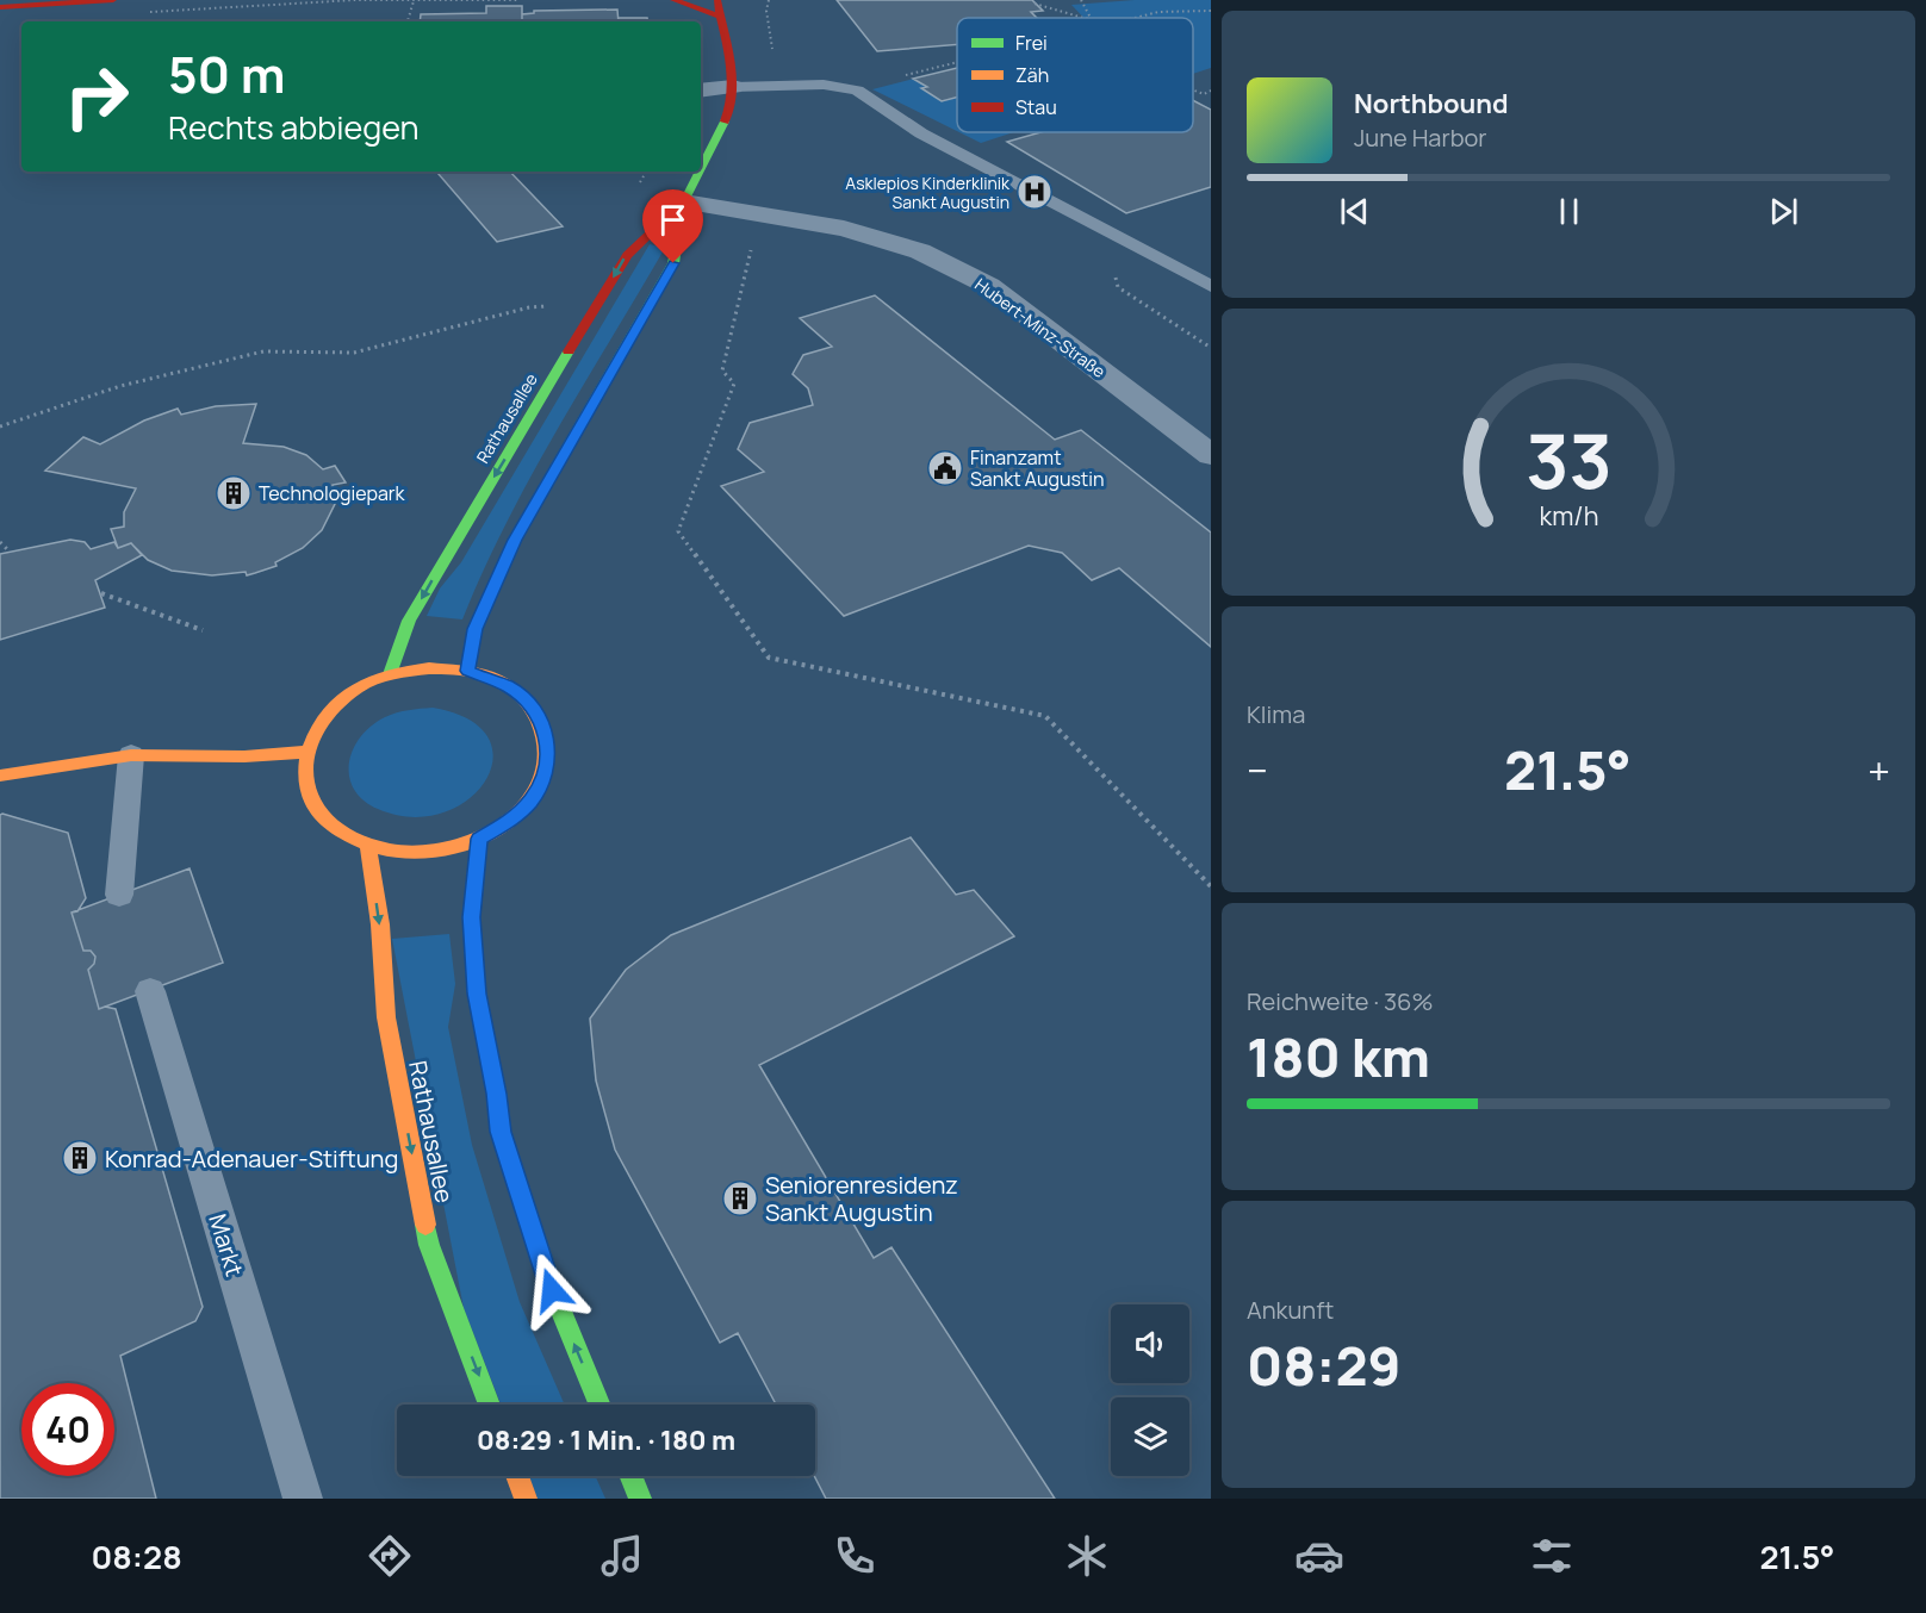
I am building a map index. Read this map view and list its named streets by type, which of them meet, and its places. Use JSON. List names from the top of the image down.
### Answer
{
  "streets": {
    "street": ["Hubert-Minz-Straße", "Rathausallee"],
    "lane": ["Markt"]
  },
  "crossings": [
    ["Hubert-Minz-Straße", "Rathausallee"]
  ],
  "places": {
    "hospital": ["Asklepios Kinderklinik Sankt Augustin"],
    "public building": ["Finanzamt Sankt Augustin"],
    "building": ["Technologiepark", "Konrad-Adenauer-Stiftung", "Seniorenresidenz Sankt Augustin"]
  },
  "legend": ["Frei", "Zäh", "Stau"],
  "page": {
    "turn": ["50 m", "Rechts abbiegen"],
    "song": ["Northbound", "June Harbor"],
    "tile": [
      "Klima",
      ["Reichweite · 36%", "180 km"],
      ["Ankunft", "08:29"]
    ],
    "heat": ["−", "21.5°", "+"],
    "limit": "40",
    "trip": "08:29 · 1 Min. · 180 m",
    "tabs": ["08:28", "21.5°"],
    "gauge": ["33", "km/h"]
  }
}
